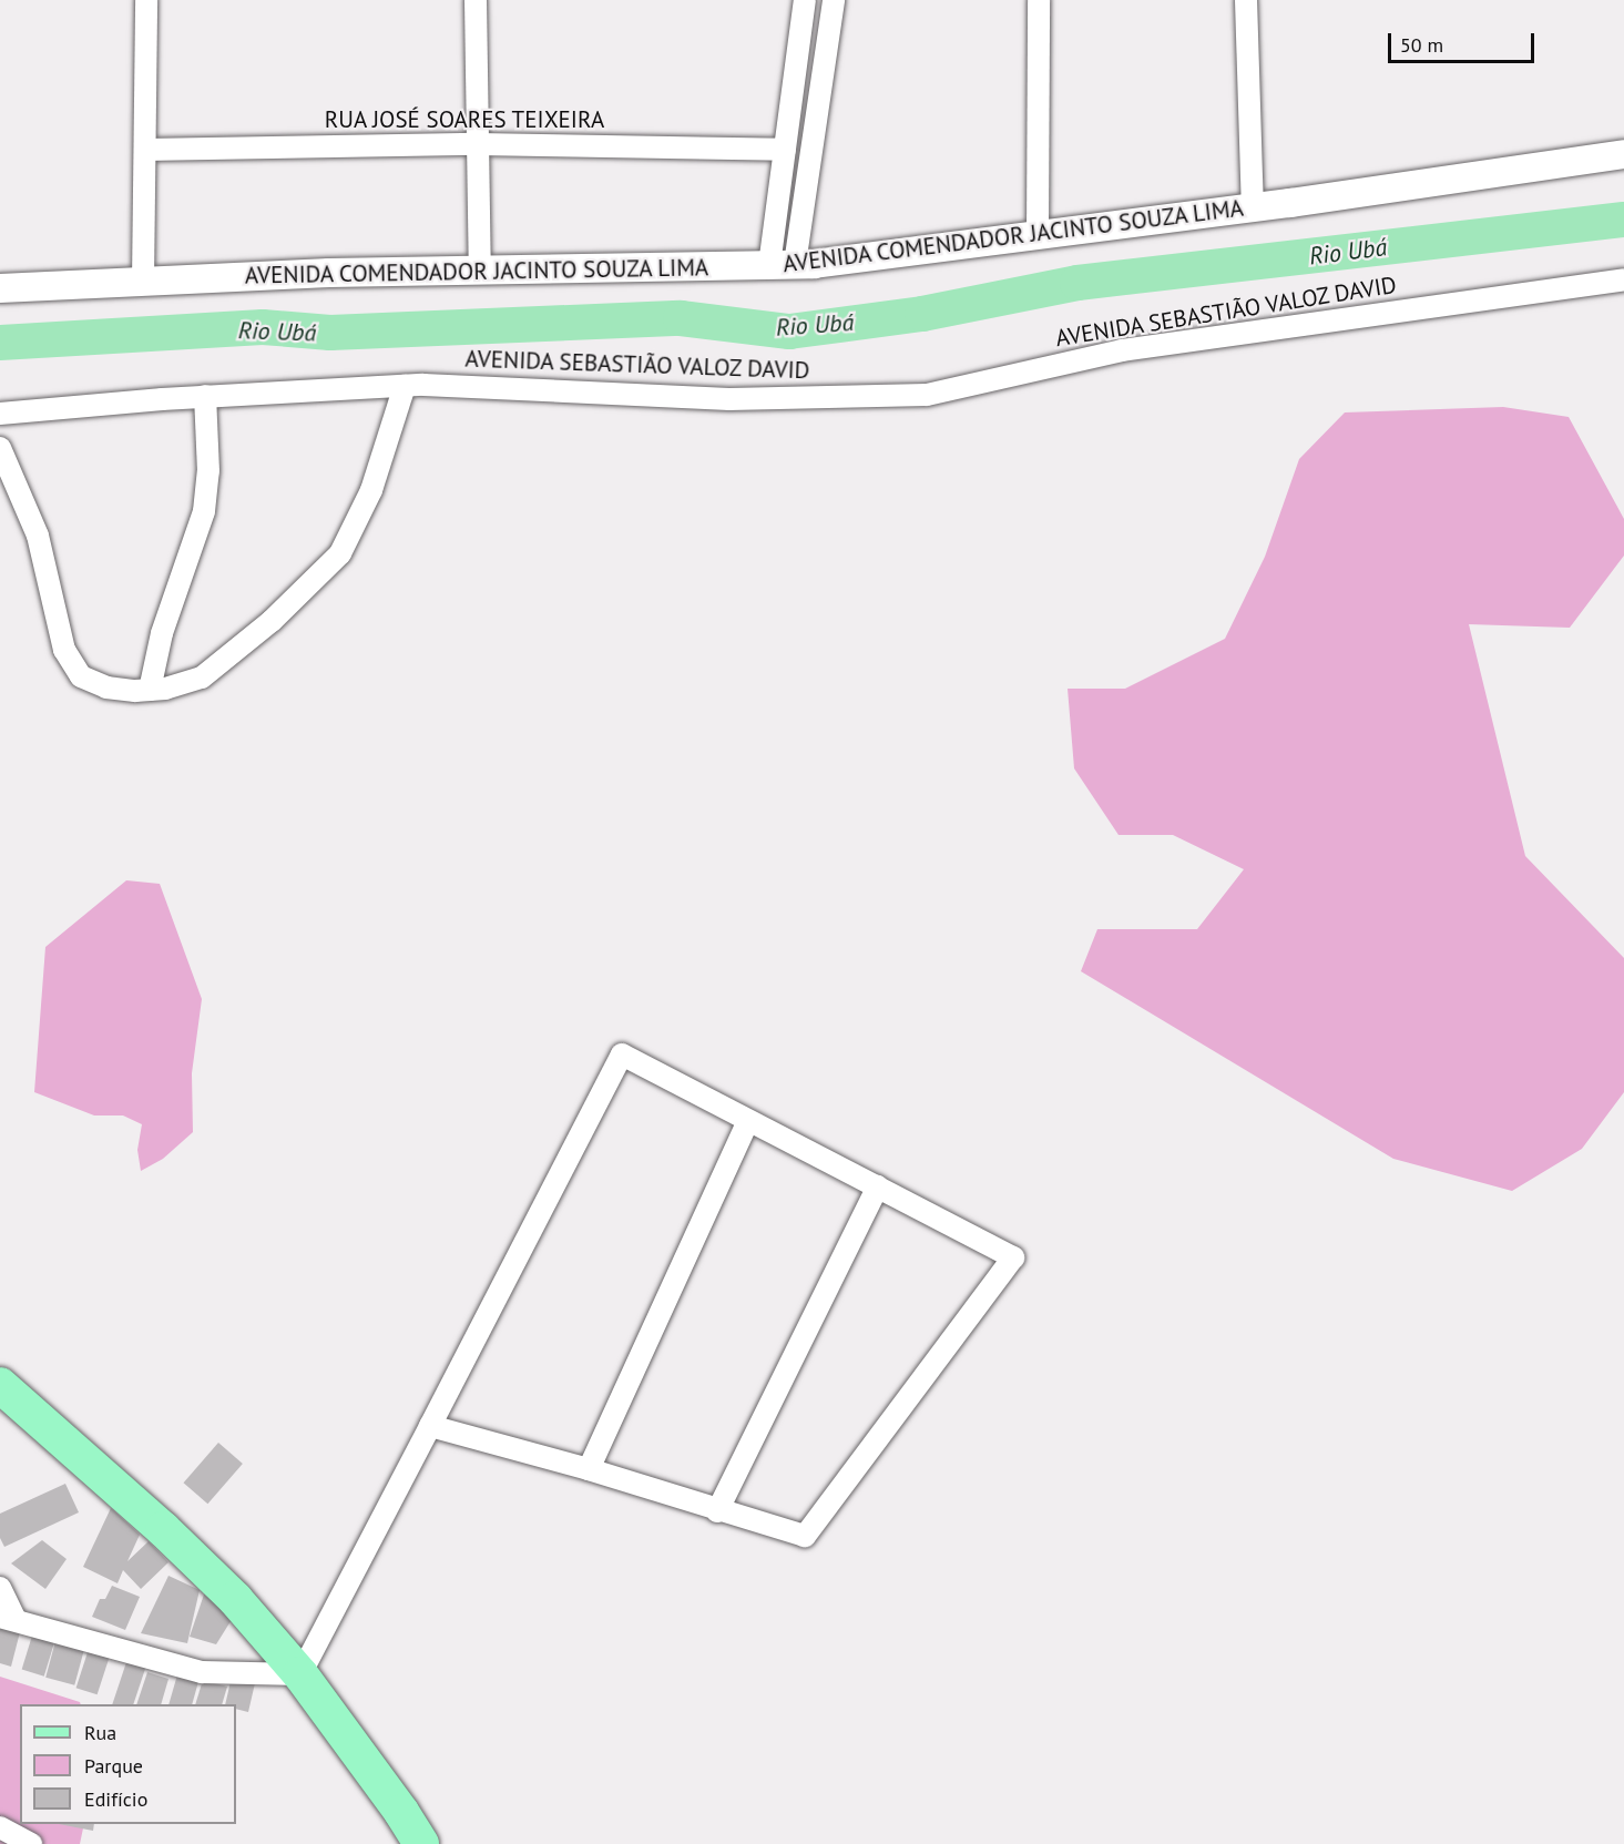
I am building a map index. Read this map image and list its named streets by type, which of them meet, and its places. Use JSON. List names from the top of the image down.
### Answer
{
  "streets": {
    "street": ["RUA JOSÉ SOARES TEIXEIRA", "AVENIDA COMENDADOR JACINTO SOUZA LIMA", "AVENIDA SEBASTIÃO VALOZ DAVID"]
  },
  "water": ["Rio Ubá"],
  "legend": ["Rua", "Parque", "Edifício"],
  "scale_bar": "50 m"
}
